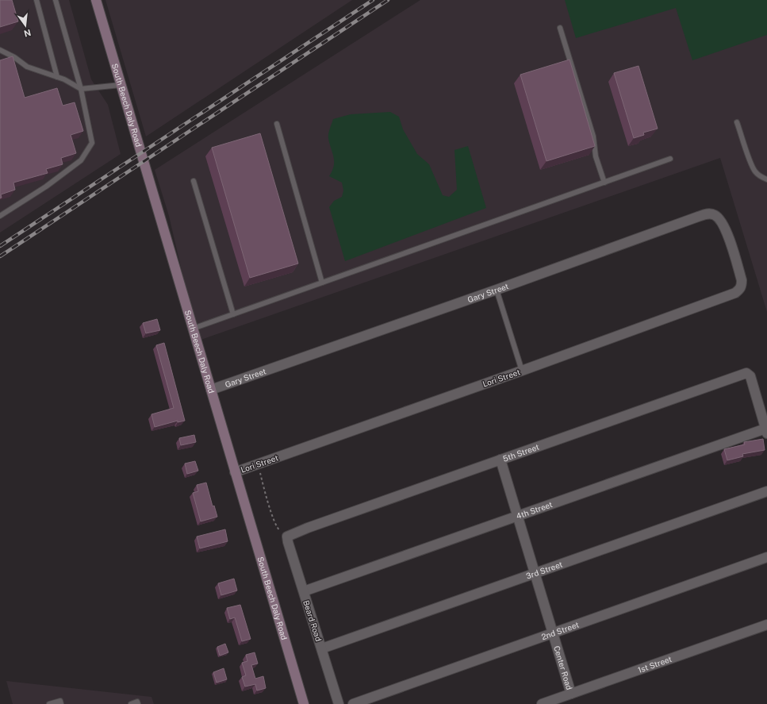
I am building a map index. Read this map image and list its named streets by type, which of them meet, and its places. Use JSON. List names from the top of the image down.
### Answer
{
  "streets": {
    "street": [
      "South Beech Daly Road",
      "Gary Street",
      "Lori Street",
      "5th Street",
      "4th Street",
      "3rd Street",
      "Beard Road",
      "2nd Street",
      "1st Street",
      "Center Road"
    ]
  },
  "crossings": [
    ["South Beech Daly Road", "Gary Street"],
    ["South Beech Daly Road", "Lori Street"],
    ["Gary Street", "Lori Street"],
    ["5th Street", "4th Street"],
    ["5th Street", "Beard Road"],
    ["5th Street", "Center Road"],
    ["4th Street", "Beard Road"],
    ["4th Street", "Center Road"],
    ["3rd Street", "Beard Road"],
    ["3rd Street", "Center Road"],
    ["2nd Street", "Center Road"],
    ["1st Street", "Center Road"]
  ],
  "north": "bottom"
}
